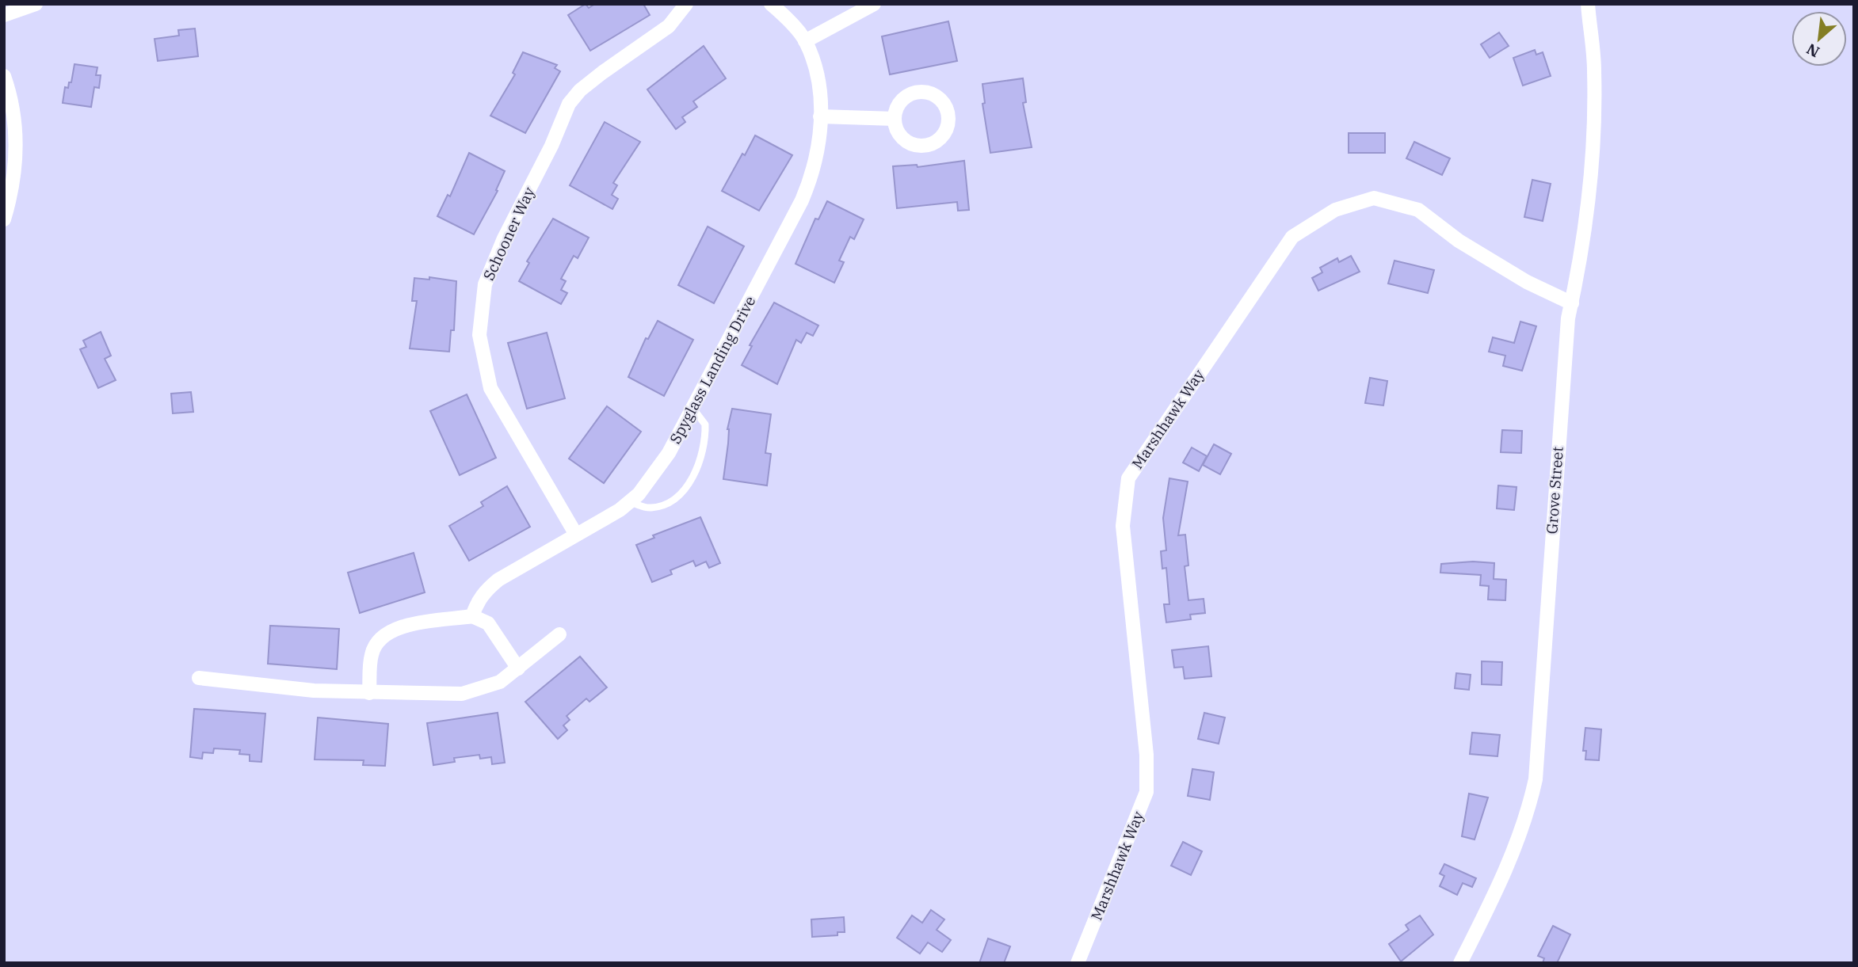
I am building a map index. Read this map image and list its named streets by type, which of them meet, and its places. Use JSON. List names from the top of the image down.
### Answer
{
  "streets": {
    "street": [
      "Schooner Way",
      "Spyglass Landing Drive",
      "Marshhawk Way",
      "Grove Street"
    ]
  },
  "crossings": [
    ["Schooner Way", "Spyglass Landing Drive"],
    ["Marshhawk Way", "Grove Street"]
  ],
  "north": "bottom left"
}
